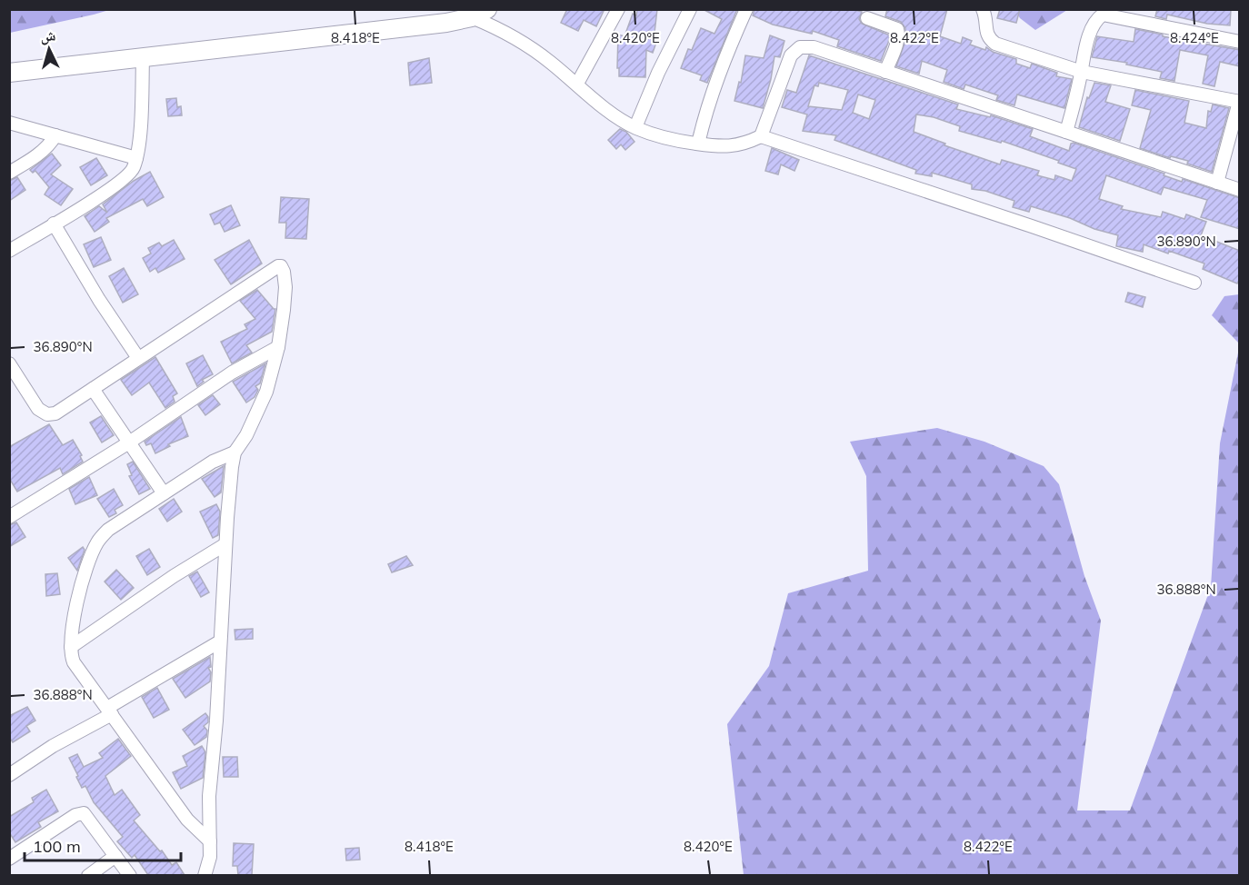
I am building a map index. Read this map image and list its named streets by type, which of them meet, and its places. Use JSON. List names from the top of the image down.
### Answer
{
  "scale_bar": "100 m",
  "north": "top",
  "coordinates": [
    "8.418°E",
    "8.420°E",
    "8.422°E",
    "8.424°E",
    "36.890°N",
    "36.888°N"
  ]
}
